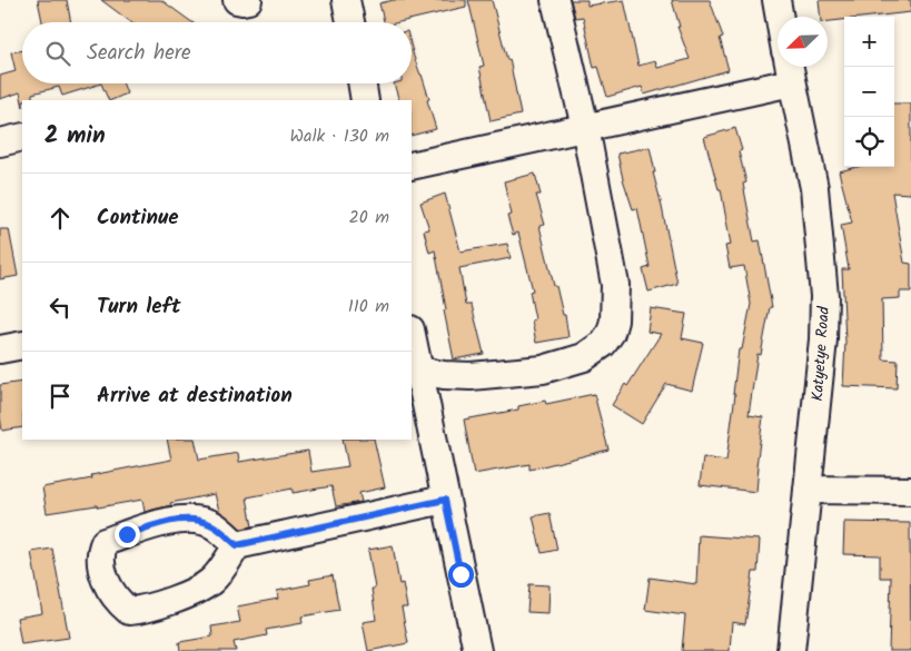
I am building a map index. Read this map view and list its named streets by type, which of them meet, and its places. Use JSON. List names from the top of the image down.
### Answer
{
  "streets": {
    "street": ["Katyetye Road"]
  },
  "north": "bottom left",
  "page": {
    "map_buttons": ["+", "−"],
    "search": "Search here",
    "heading": ["2 min", "Walk · 130 m"],
    "list": [
      ["Continue", "20 m"],
      ["Turn left", "110 m"],
      "Arrive at destination"
    ]
  }
}
